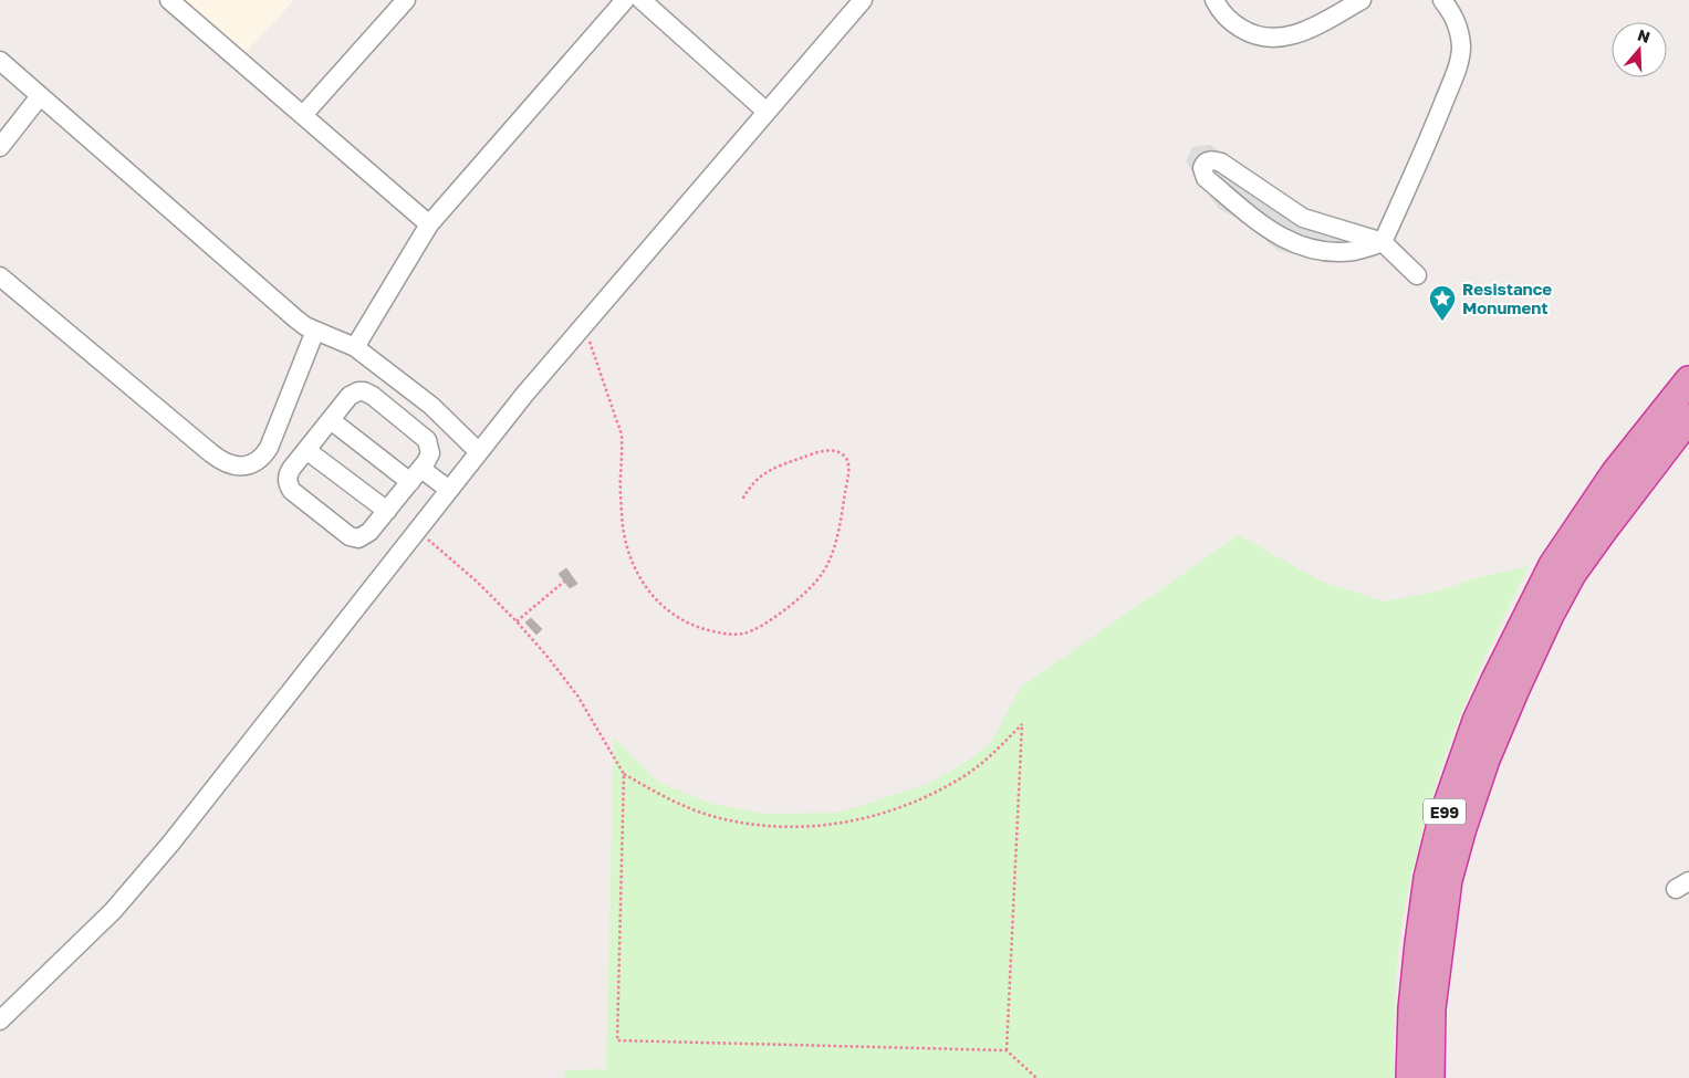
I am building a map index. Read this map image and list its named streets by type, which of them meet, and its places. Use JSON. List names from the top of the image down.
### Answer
{
  "streets": {
    "highway": ["E99"]
  },
  "places": {
    "place": ["Resistance Monument"]
  },
  "north": "top"
}
